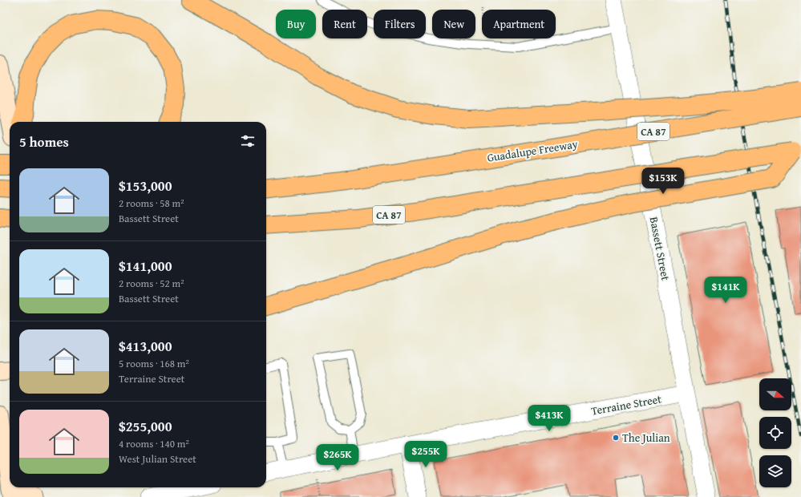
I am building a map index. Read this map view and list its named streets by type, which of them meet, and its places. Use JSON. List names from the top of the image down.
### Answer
{
  "streets": {
    "highway": ["CA 87", "Guadalupe Freeway"],
    "street": ["Bassett Street", "Terraine Street"]
  },
  "crossings": [
    ["Bassett Street", "Terraine Street"]
  ],
  "places": ["The Julian"],
  "north": "right",
  "page": {
    "chip": [
      "Buy",
      "Rent",
      "Filters",
      "New",
      "Apartment"
    ],
    "heading": "5 homes",
    "list": [
      {
        "name": "$153,000",
        "note": "2 rooms · 58 m² · Bassett Street"
      },
      {
        "name": "$141,000",
        "note": "2 rooms · 52 m² · Bassett Street"
      },
      {
        "name": "$413,000",
        "note": "5 rooms · 168 m² · Terraine Street"
      },
      {
        "name": "$255,000",
        "note": "4 rooms · 140 m² · West Julian Street"
      }
    ],
    "price": [
      "$153K",
      "$141K",
      "$413K",
      "$255K",
      "$265K"
    ]
  }
}
